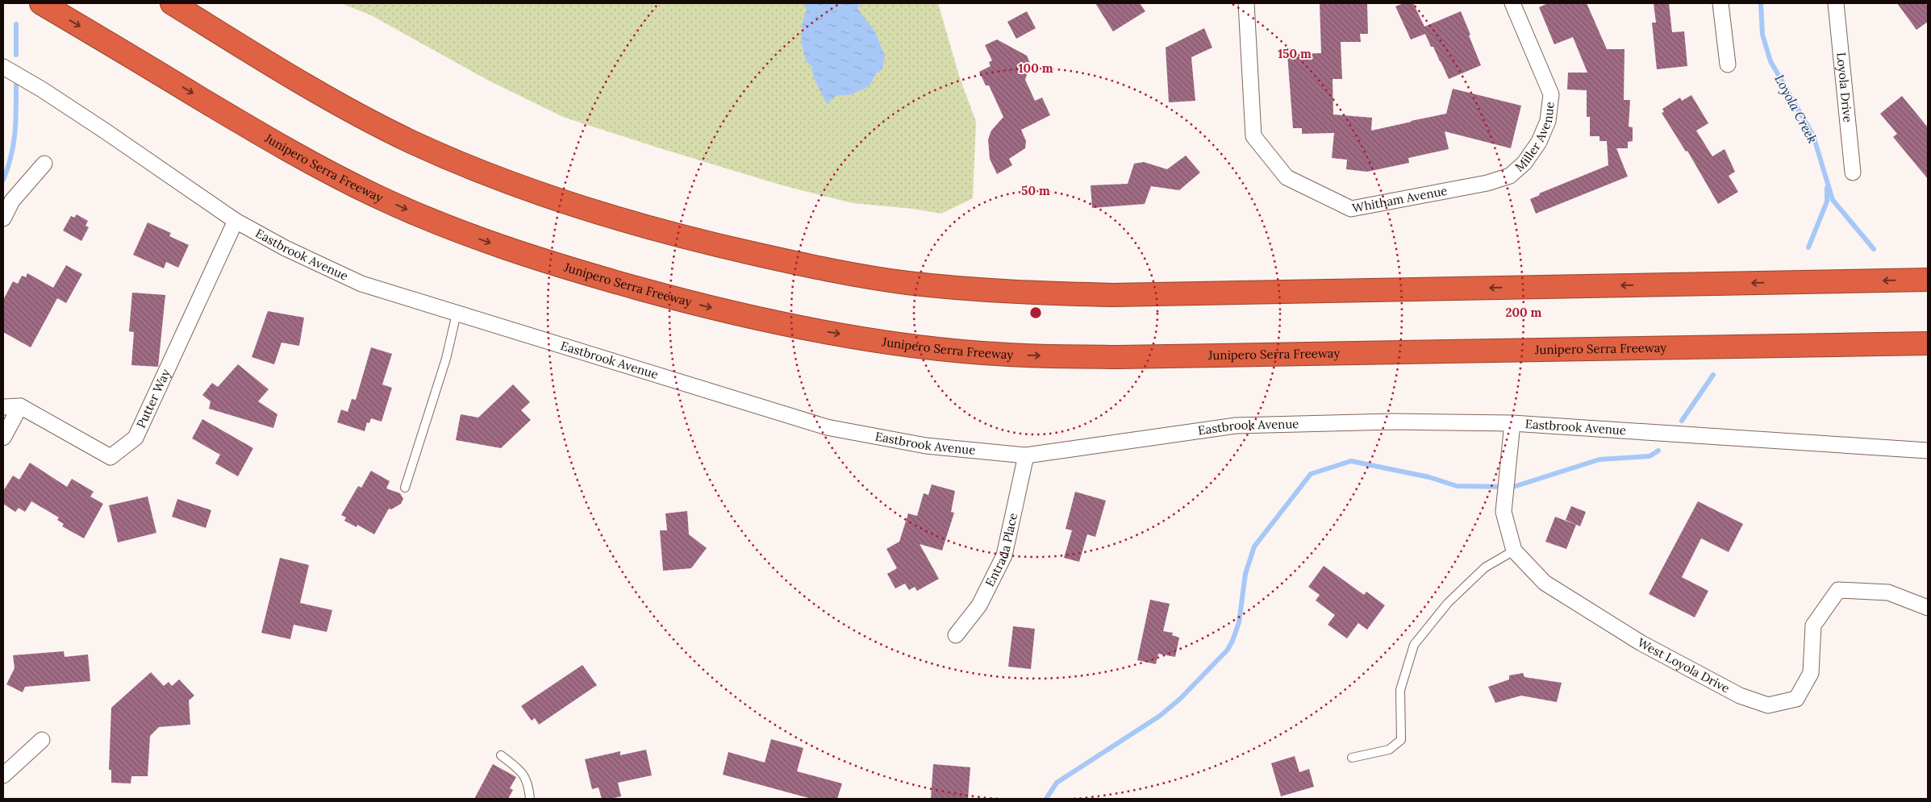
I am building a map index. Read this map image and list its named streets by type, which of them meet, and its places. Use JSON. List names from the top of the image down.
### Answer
{
  "streets": {
    "highway": ["Junipero Serra Freeway"],
    "street": [
      "Loyola Drive",
      "Miller Avenue",
      "Whitham Avenue",
      "Eastbrook Avenue",
      "Putter Way",
      "Entrada Place",
      "West Loyola Drive"
    ]
  },
  "crossings": [
    ["Miller Avenue", "Whitham Avenue"],
    ["Eastbrook Avenue", "Putter Way"],
    ["Eastbrook Avenue", "Entrada Place"],
    ["Eastbrook Avenue", "West Loyola Drive"]
  ],
  "water": ["Loyola Creek"],
  "rings": [
    "150 m",
    "100 m",
    "50 m",
    "200 m"
  ]
}
